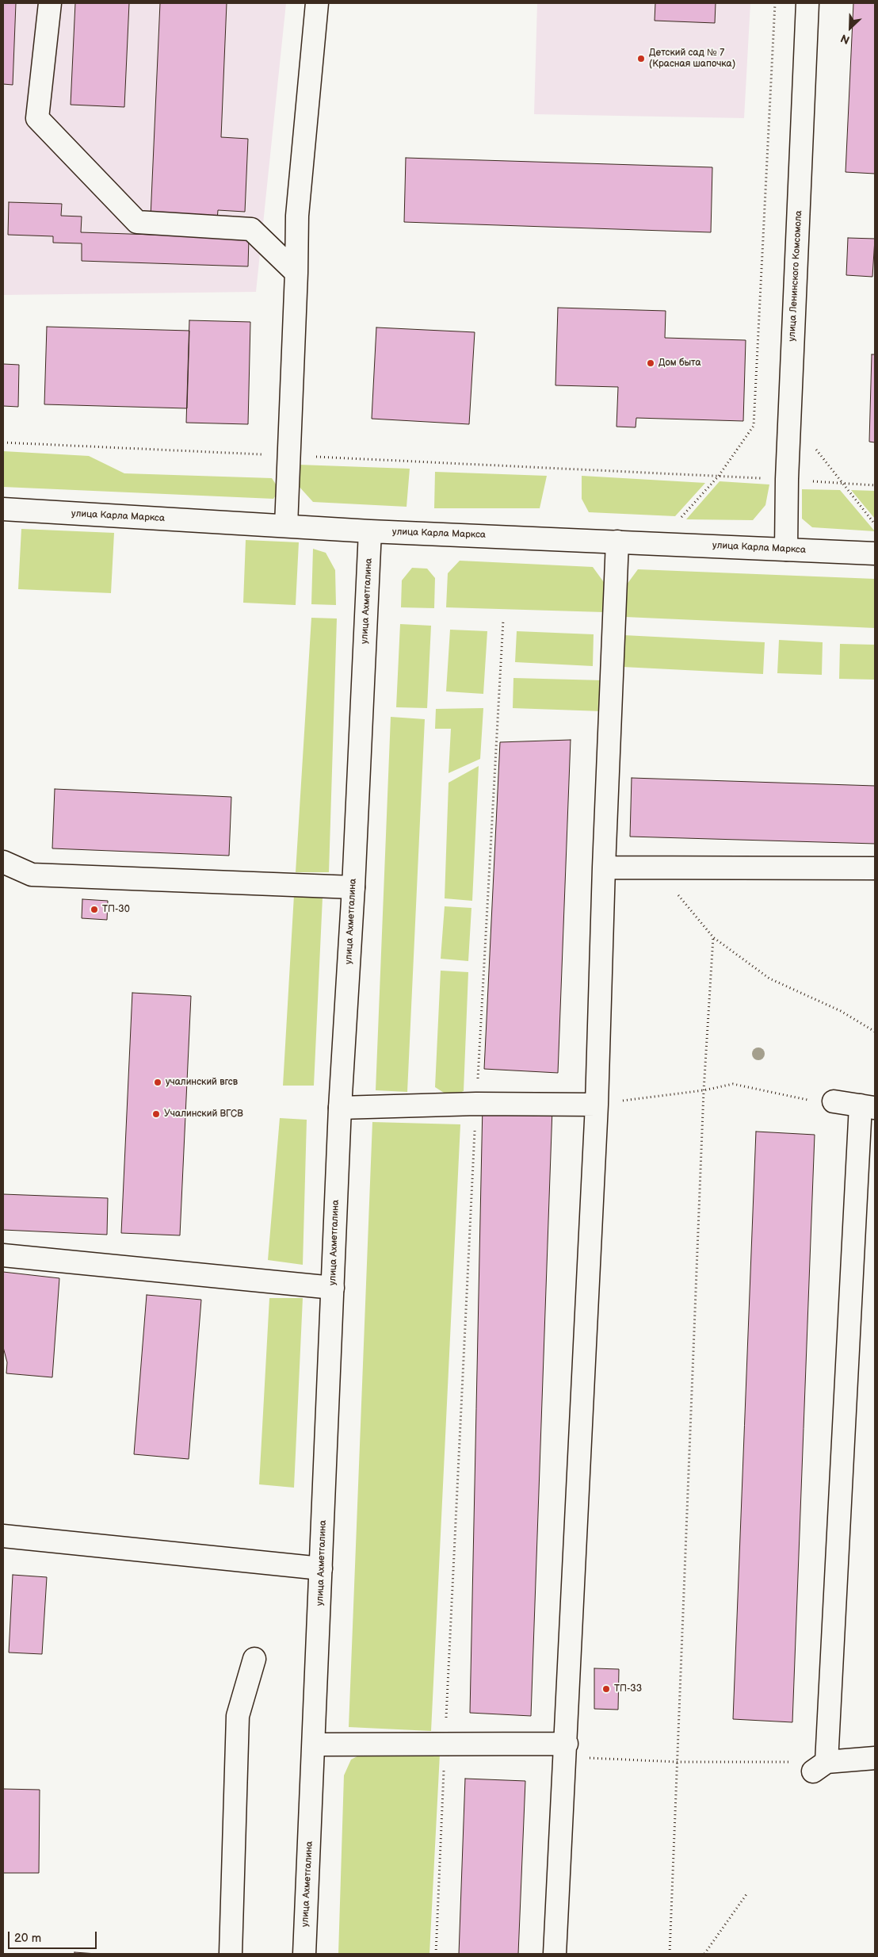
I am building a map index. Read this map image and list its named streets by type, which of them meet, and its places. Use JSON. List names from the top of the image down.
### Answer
{
  "streets": {
    "main road": ["улица Ленинского Комсомола", "улица Карла Маркса", "улица Ахметгалина"]
  },
  "crossings": [
    ["улица Ленинского Комсомола", "улица Карла Маркса"],
    ["улица Карла Маркса", "улица Ахметгалина"]
  ],
  "places": [
    "Детский сад № 7 (Красная шапочка)",
    "Дом быта",
    "ТП-30",
    "учалинский вгсв",
    "Учалинский ВГСВ",
    "ТП-33"
  ],
  "scale_bar": "20 m",
  "north": "bottom left"
}
